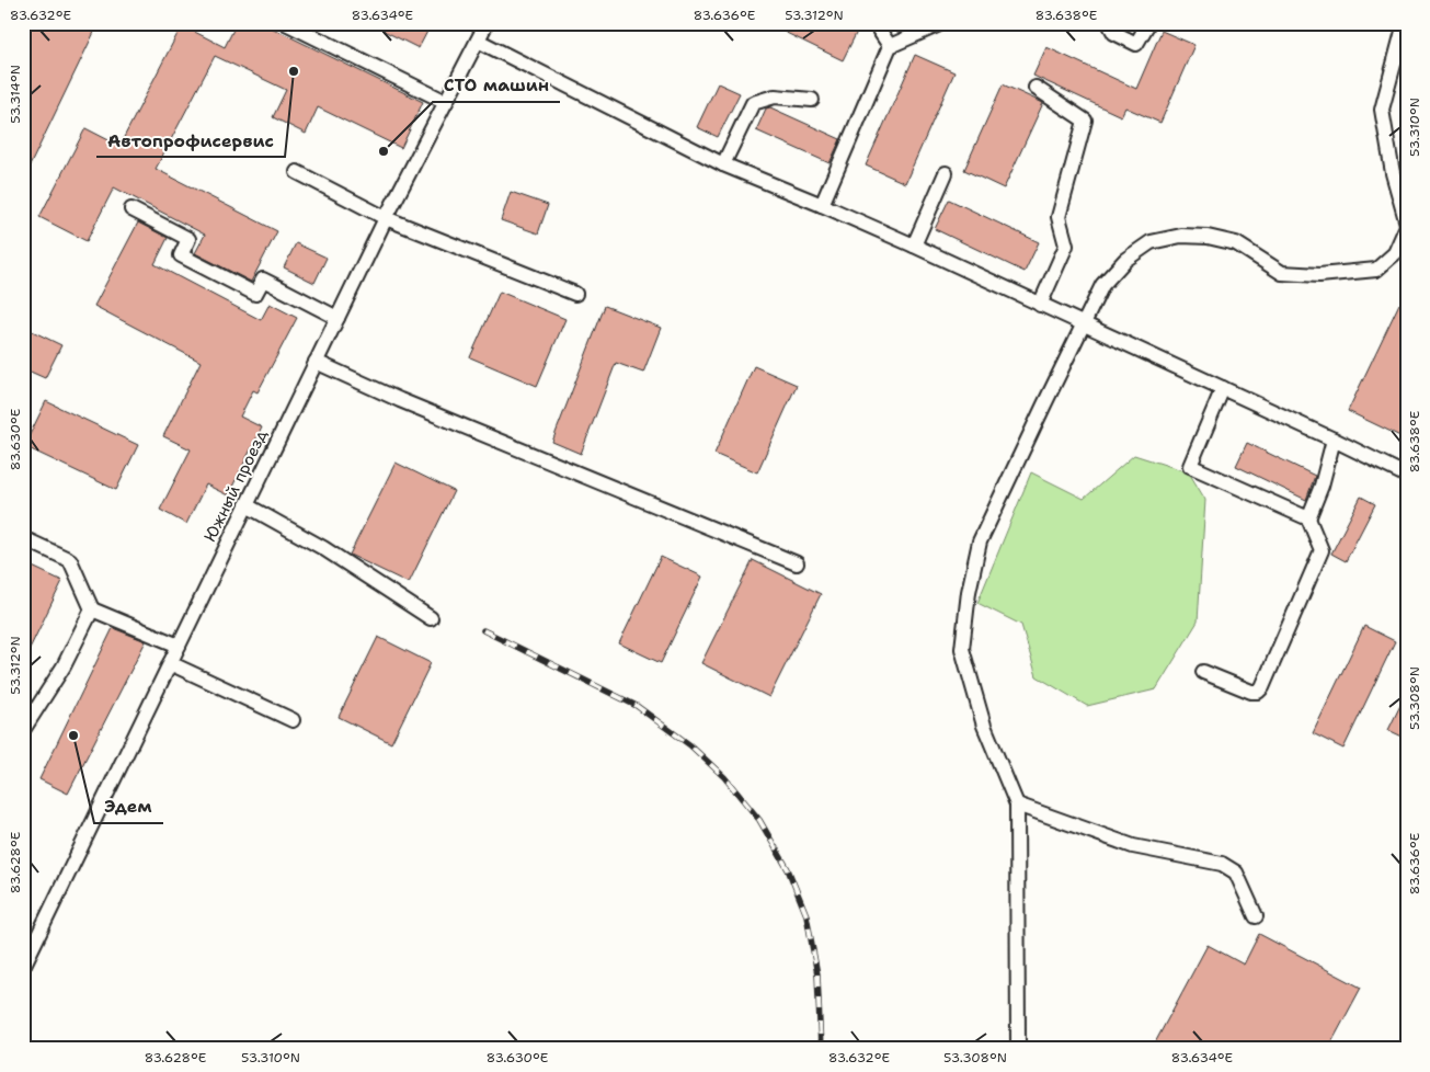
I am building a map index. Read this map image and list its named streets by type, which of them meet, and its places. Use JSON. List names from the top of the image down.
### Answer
{
  "streets": {
    "street": ["Южный проезд"]
  },
  "places": ["Автопрофисервис", "СТО машин", "Эдем"],
  "coordinates": [
    "83.632°E",
    "83.634°E",
    "83.636°E",
    "53.312°N",
    "83.638°E",
    "53.314°N",
    "53.310°N",
    "83.630°E",
    "53.308°N",
    "83.628°E"
  ]
}
